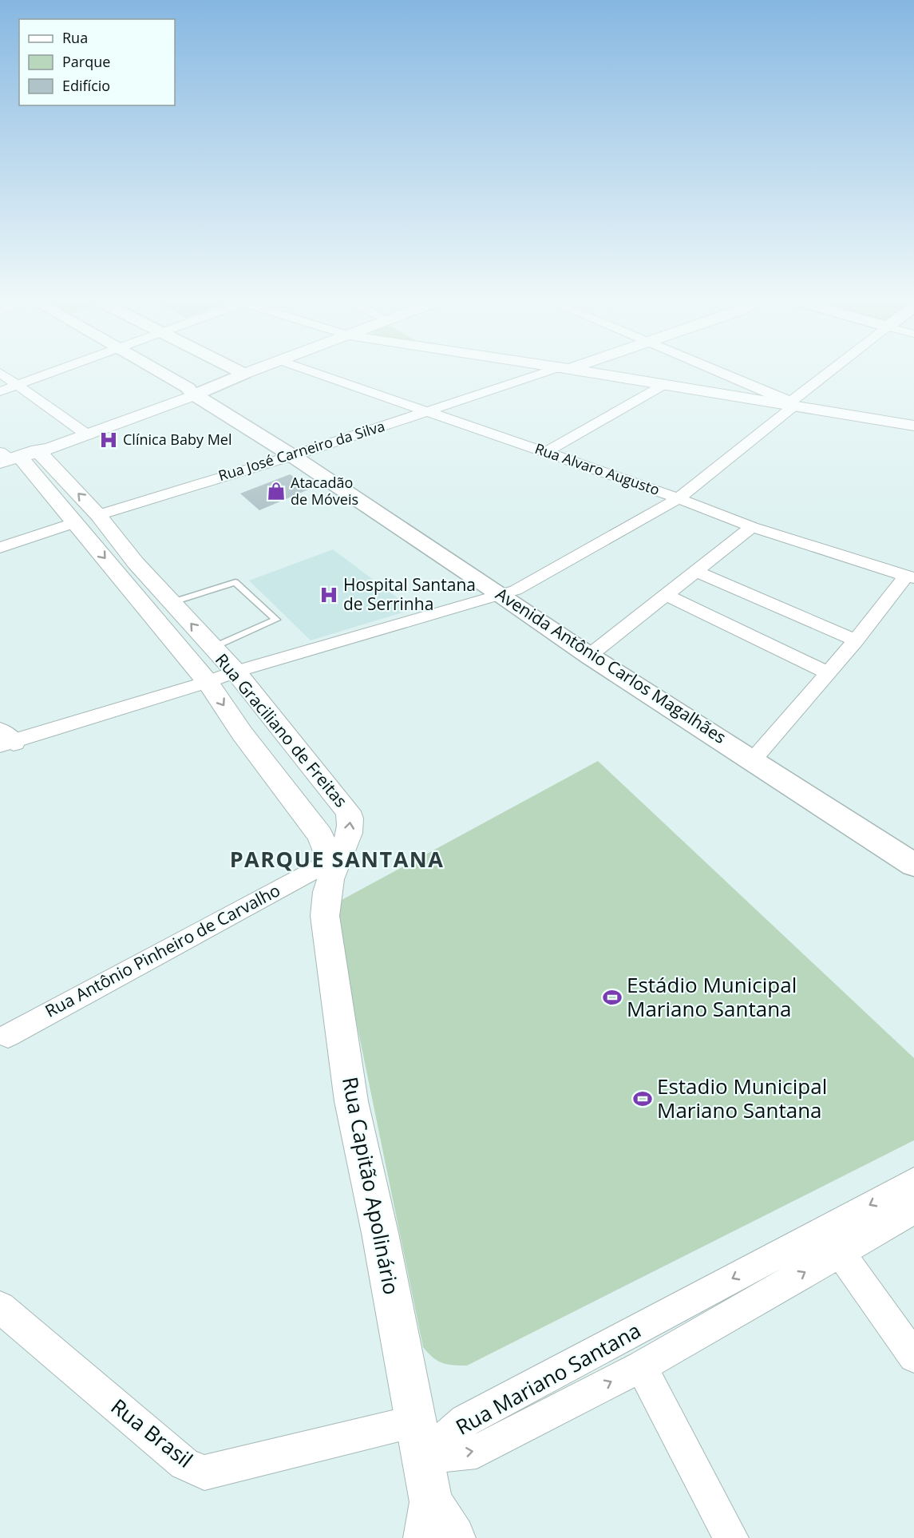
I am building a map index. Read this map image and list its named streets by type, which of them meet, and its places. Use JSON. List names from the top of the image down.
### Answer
{
  "streets": {
    "main road": ["Avenida Antônio Carlos Magalhães"],
    "street": [
      "Rua José Carneiro da Silva",
      "Rua Alvaro Augusto",
      "Rua Graciliano de Freitas",
      "Rua Antônio Pinheiro de Carvalho",
      "Rua Capitão Apolinário",
      "Rua Mariano Santana",
      "Rua Brasil"
    ]
  },
  "crossings": [
    ["Rua José Carneiro da Silva", "Rua Alvaro Augusto"],
    ["Rua José Carneiro da Silva", "Avenida Antônio Carlos Magalhães"],
    ["Rua José Carneiro da Silva", "Rua Graciliano de Freitas"],
    ["Rua Graciliano de Freitas", "Rua Antônio Pinheiro de Carvalho"],
    ["Rua Graciliano de Freitas", "Rua Capitão Apolinário"],
    ["Rua Antônio Pinheiro de Carvalho", "Rua Capitão Apolinário"],
    ["Rua Capitão Apolinário", "Rua Mariano Santana"],
    ["Rua Capitão Apolinário", "Rua Brasil"]
  ],
  "districts": ["PARQUE SANTANA"],
  "places": {
    "hospital": ["Clínica Baby Mel", "Hospital Santana de Serrinha"],
    "shop": ["Atacadão de Móveis"],
    "sports": ["Estádio Municipal Mariano Santana", "Estadio Municipal Mariano Santana"]
  },
  "legend": ["Rua", "Parque", "Edifício"]
}
